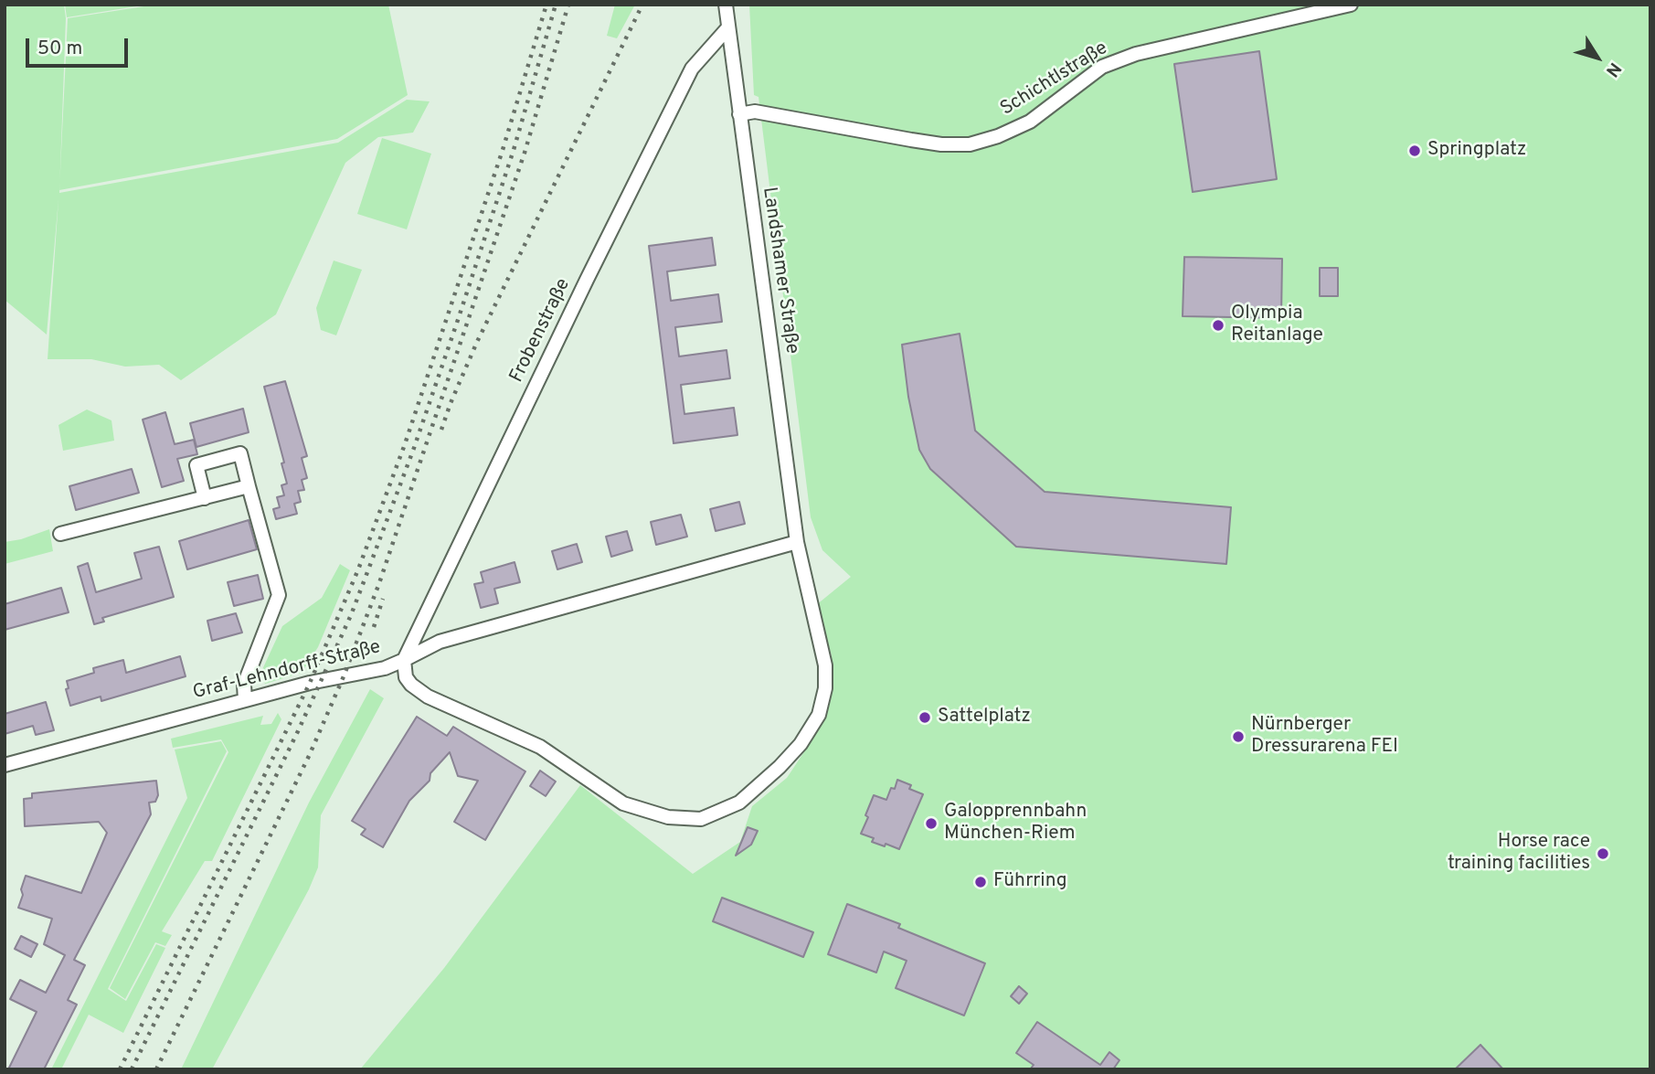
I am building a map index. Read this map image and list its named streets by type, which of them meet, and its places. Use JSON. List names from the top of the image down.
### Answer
{
  "streets": {
    "street": [
      "Schichtlstraße",
      "Landshamer Straße",
      "Frobenstraße",
      "Graf-Lehndorff-Straße"
    ]
  },
  "crossings": [
    ["Schichtlstraße", "Landshamer Straße"],
    ["Landshamer Straße", "Frobenstraße"],
    ["Landshamer Straße", "Graf-Lehndorff-Straße"],
    ["Frobenstraße", "Graf-Lehndorff-Straße"]
  ],
  "places": [
    "Springplatz",
    "Olympia Reitanlage",
    "Sattelplatz",
    "Nürnberger Dressurarena FEI",
    "Galopprennbahn München-Riem",
    "Horse race training facilities",
    "Führring"
  ],
  "scale_bar": "50 m",
  "north": "bottom right"
}
